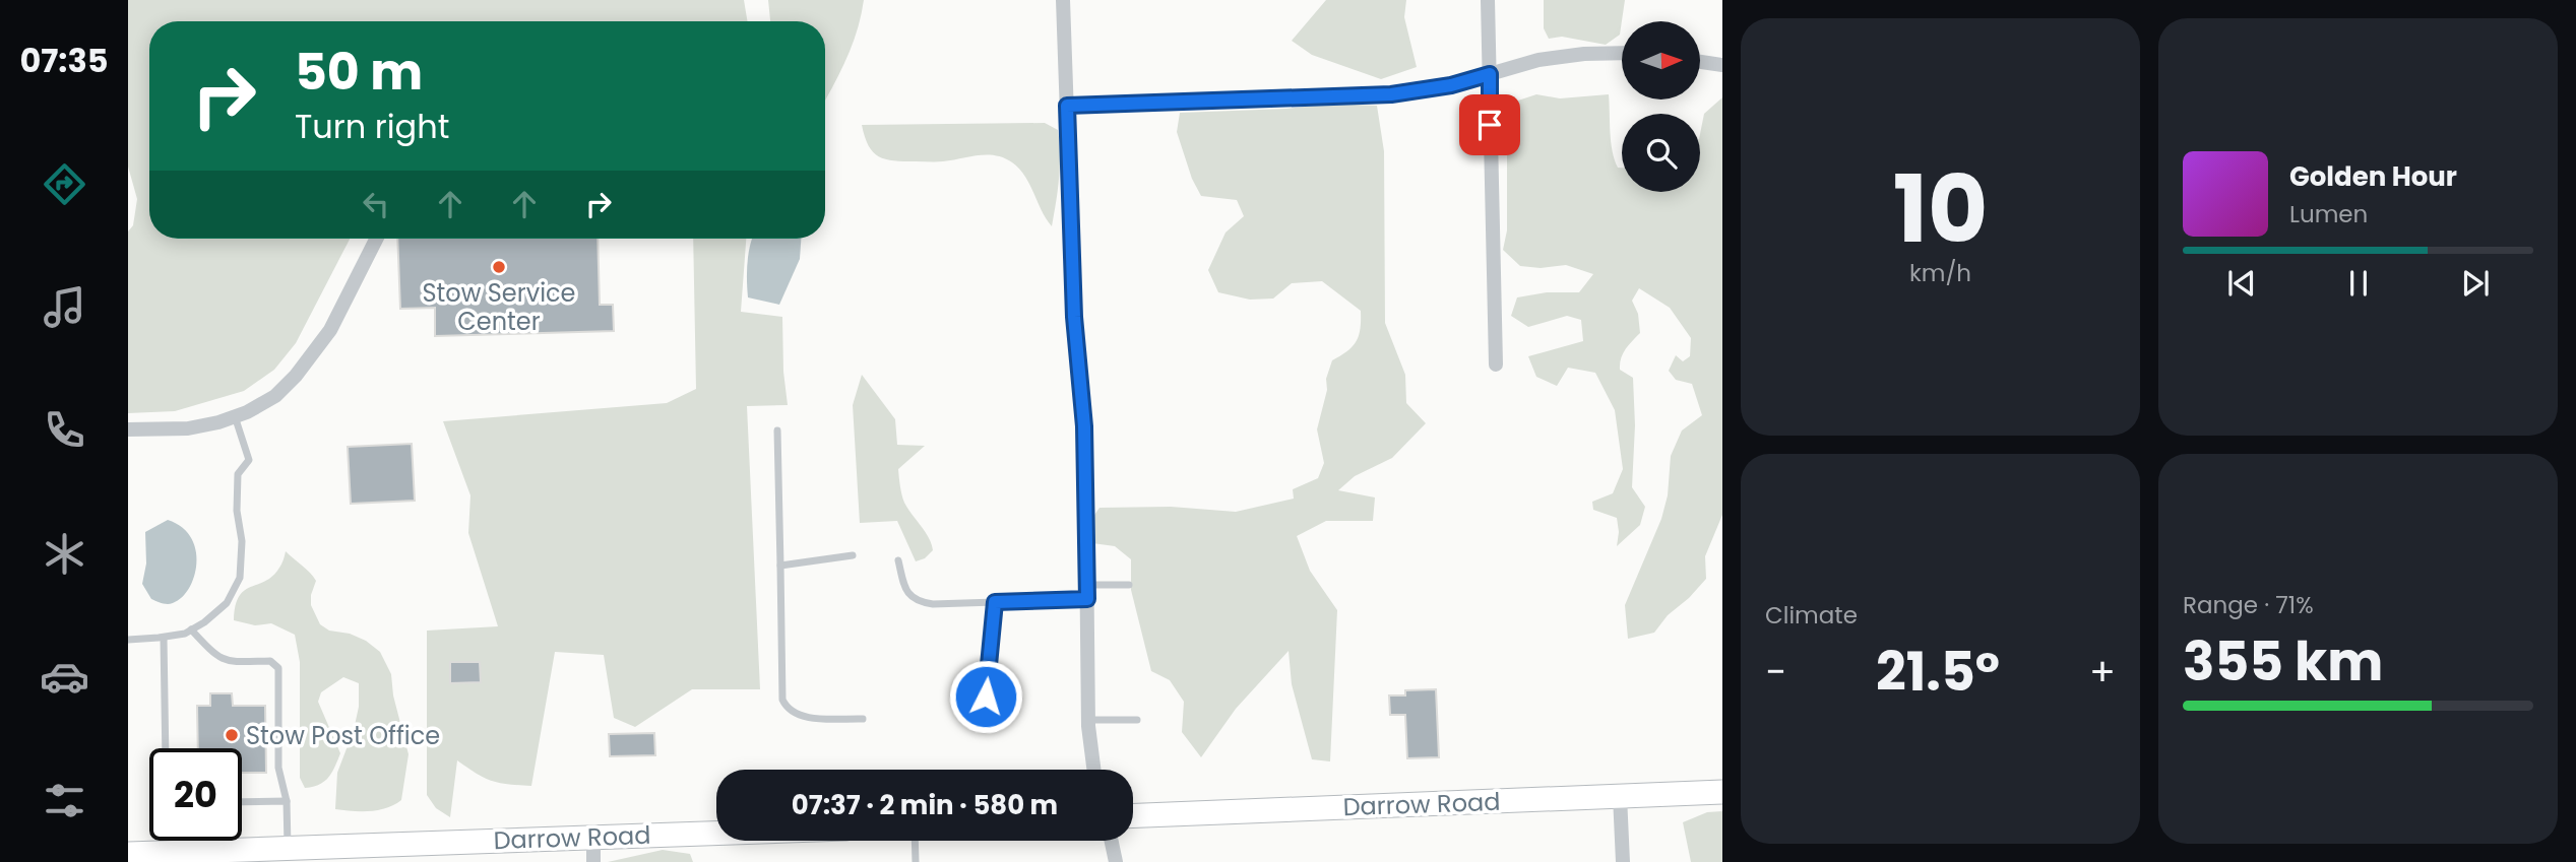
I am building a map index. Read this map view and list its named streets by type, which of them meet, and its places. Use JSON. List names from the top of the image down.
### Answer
{
  "streets": {
    "main road": ["Darrow Road"]
  },
  "places": ["Stow Service Center", "Stow Post Office"],
  "north": "right",
  "page": {
    "tabs": "07:35",
    "tile": [
      ["10", "km/h"],
      "Climate",
      ["Range · 71%", "355 km"]
    ],
    "turn": ["50 m", "Turn right"],
    "song": ["Golden Hour", "Lumen"],
    "heat": ["−", "21.5°", "+"],
    "limit": "20",
    "trip": "07:37 · 2 min · 580 m"
  }
}
